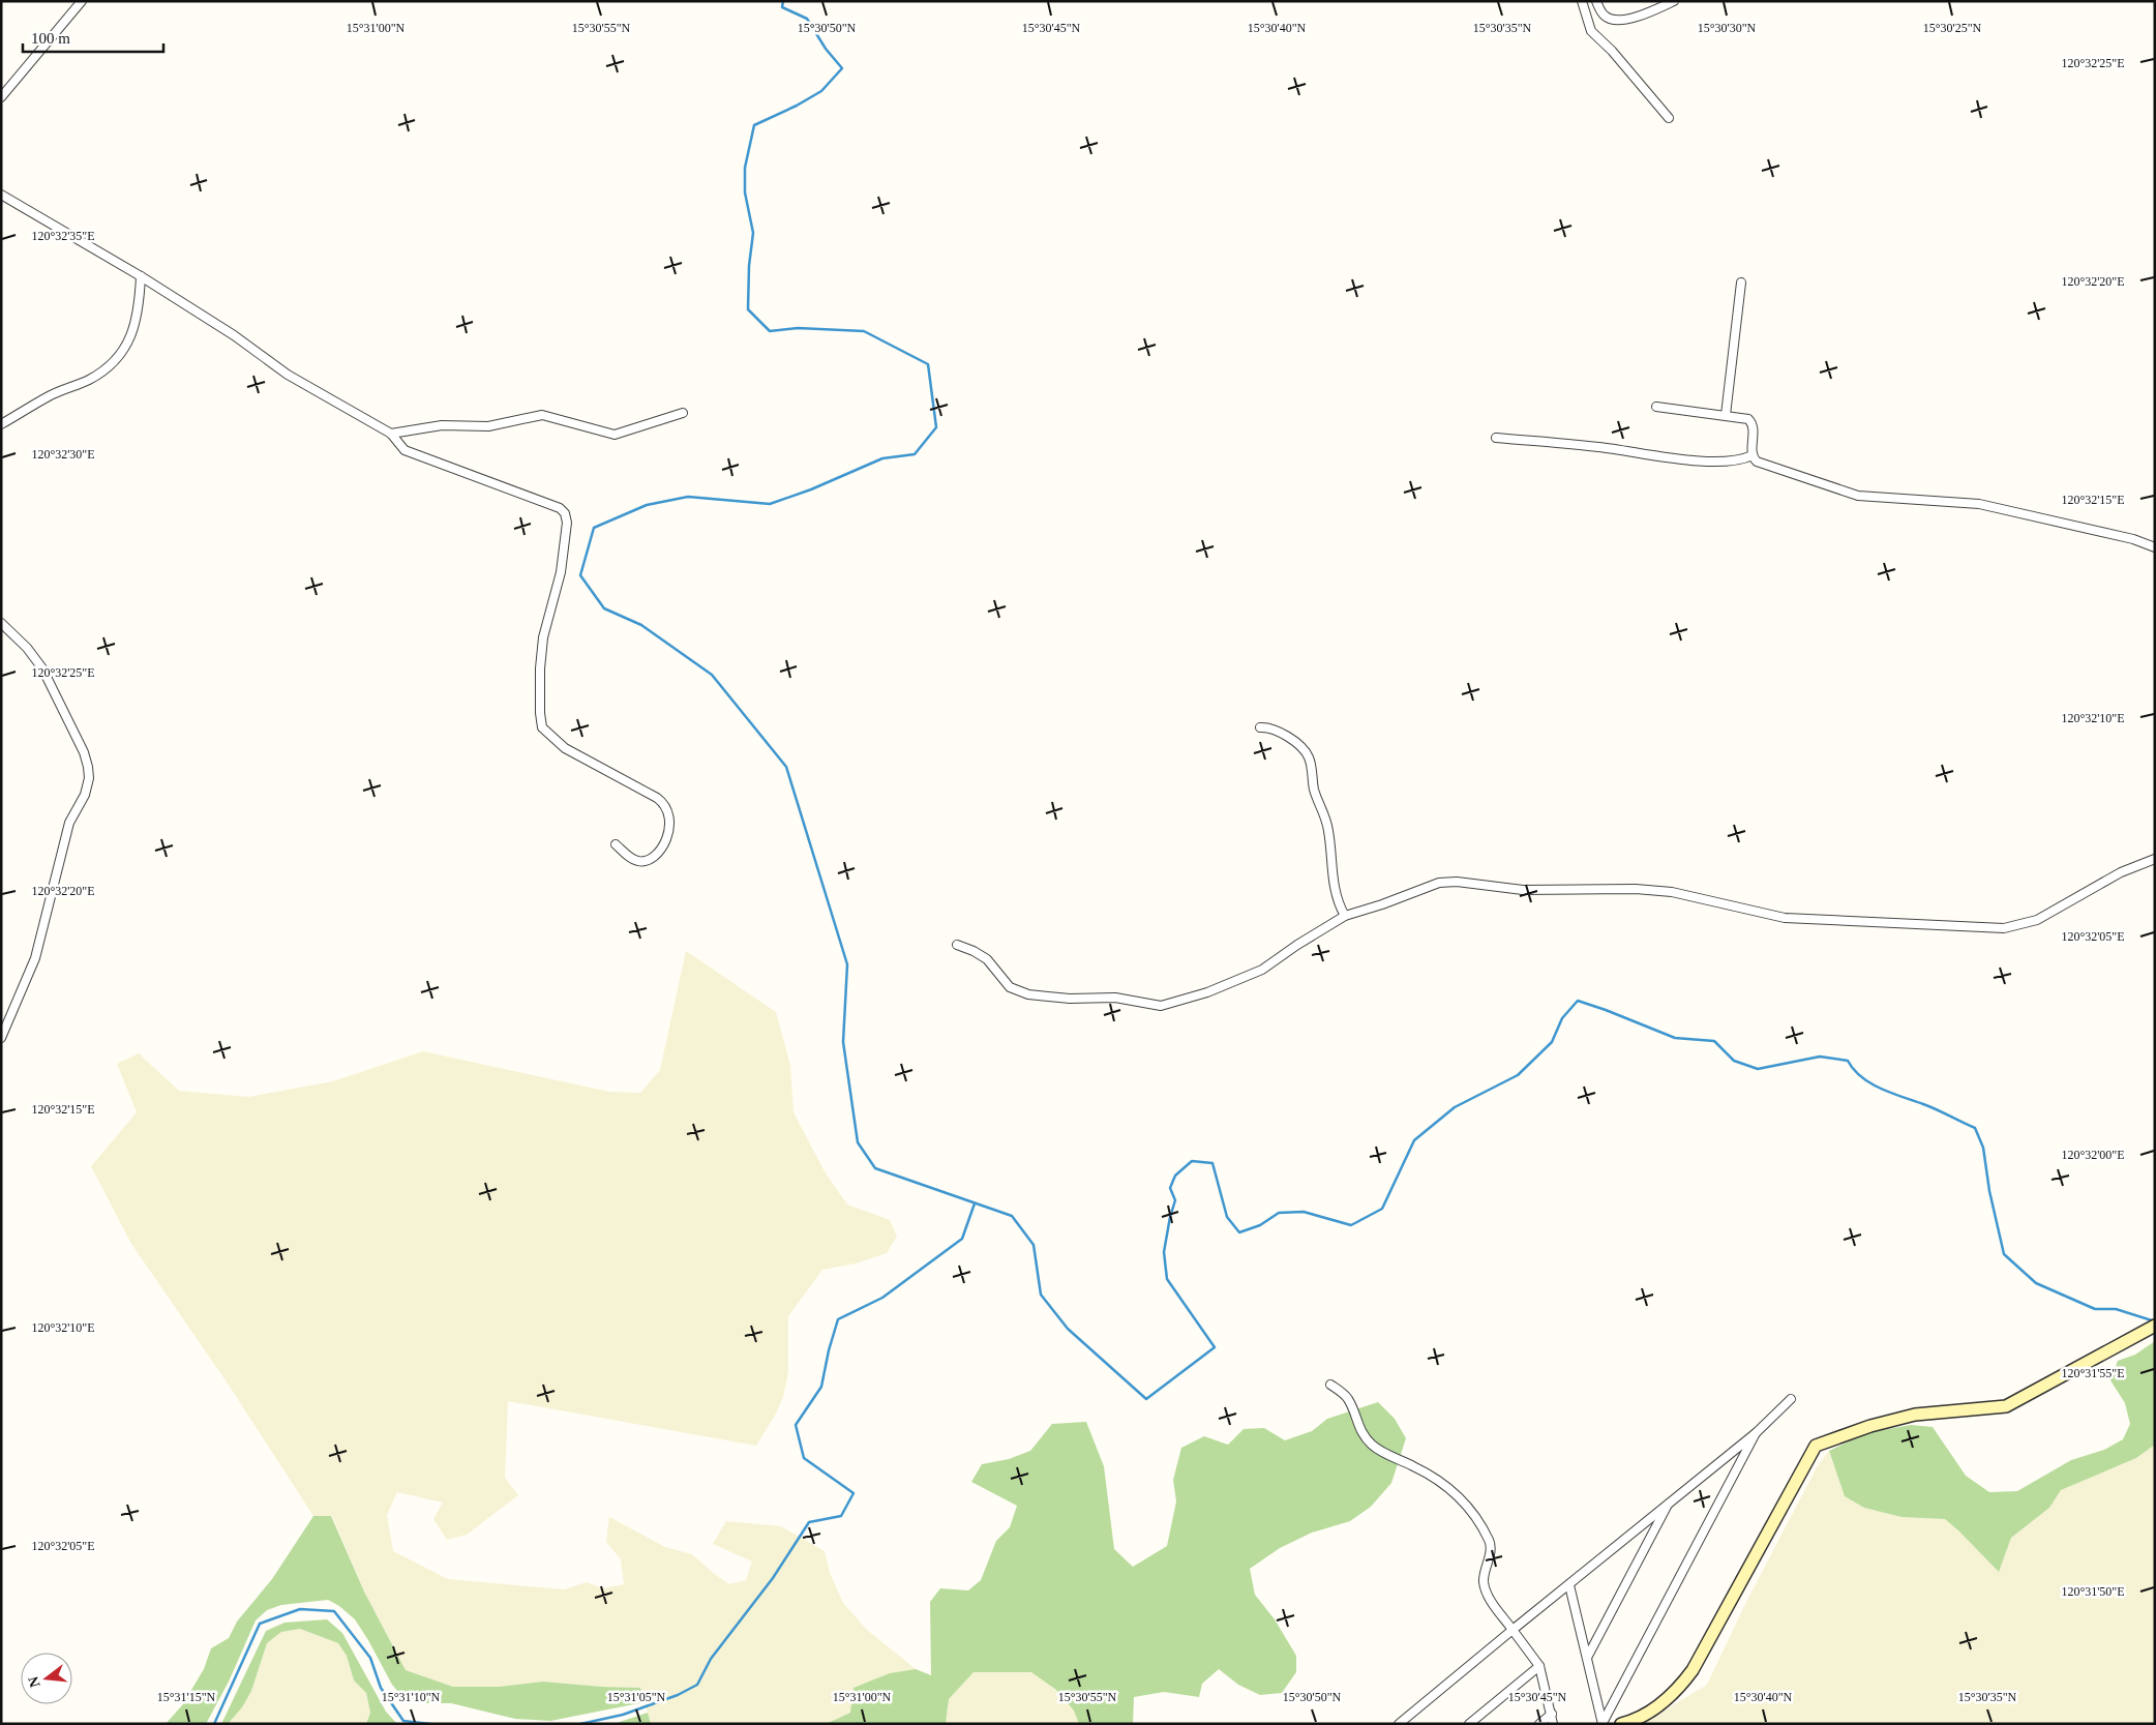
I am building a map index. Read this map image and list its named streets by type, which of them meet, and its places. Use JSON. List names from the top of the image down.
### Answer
{
  "scale_bar": "100 m",
  "north": "left",
  "coordinates": [
    "15°31'00\"N",
    "15°30'55\"N",
    "15°30'50\"N",
    "15°30'45\"N",
    "15°30'40\"N",
    "15°30'35\"N",
    "15°30'30\"N",
    "15°30'25\"N",
    "120°32'25\"E",
    "120°32'35\"E",
    "120°32'20\"E",
    "120°32'30\"E",
    "120°32'15\"E",
    "120°32'10\"E",
    "120°32'05\"E",
    "120°32'00\"E",
    "120°31'55\"E",
    "120°31'50\"E",
    "15°31'15\"N",
    "15°31'10\"N",
    "15°31'05\"N"
  ]
}
